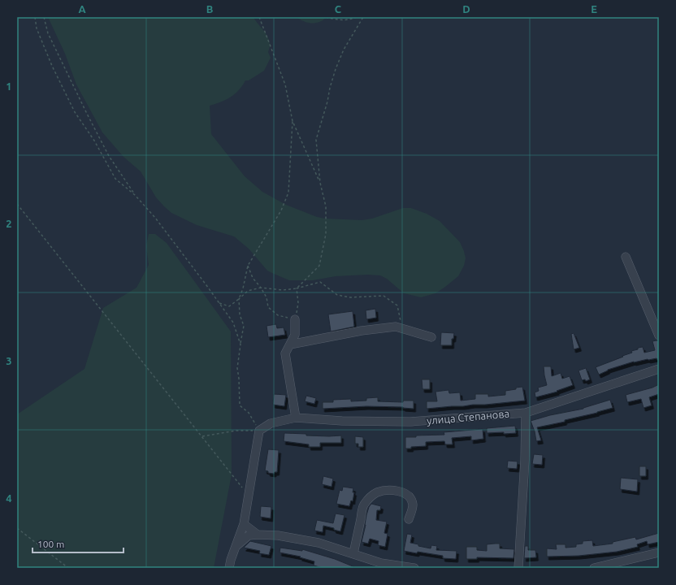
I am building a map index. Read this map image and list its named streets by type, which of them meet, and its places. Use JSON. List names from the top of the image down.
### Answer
{
  "streets": {
    "street": ["улица Степанова"]
  },
  "scale_bar": "100 m",
  "grid": {
    "columns": [
      "A",
      "B",
      "C",
      "D",
      "E"
    ],
    "rows": [
      "1",
      "2",
      "3",
      "4"
    ]
  }
}
